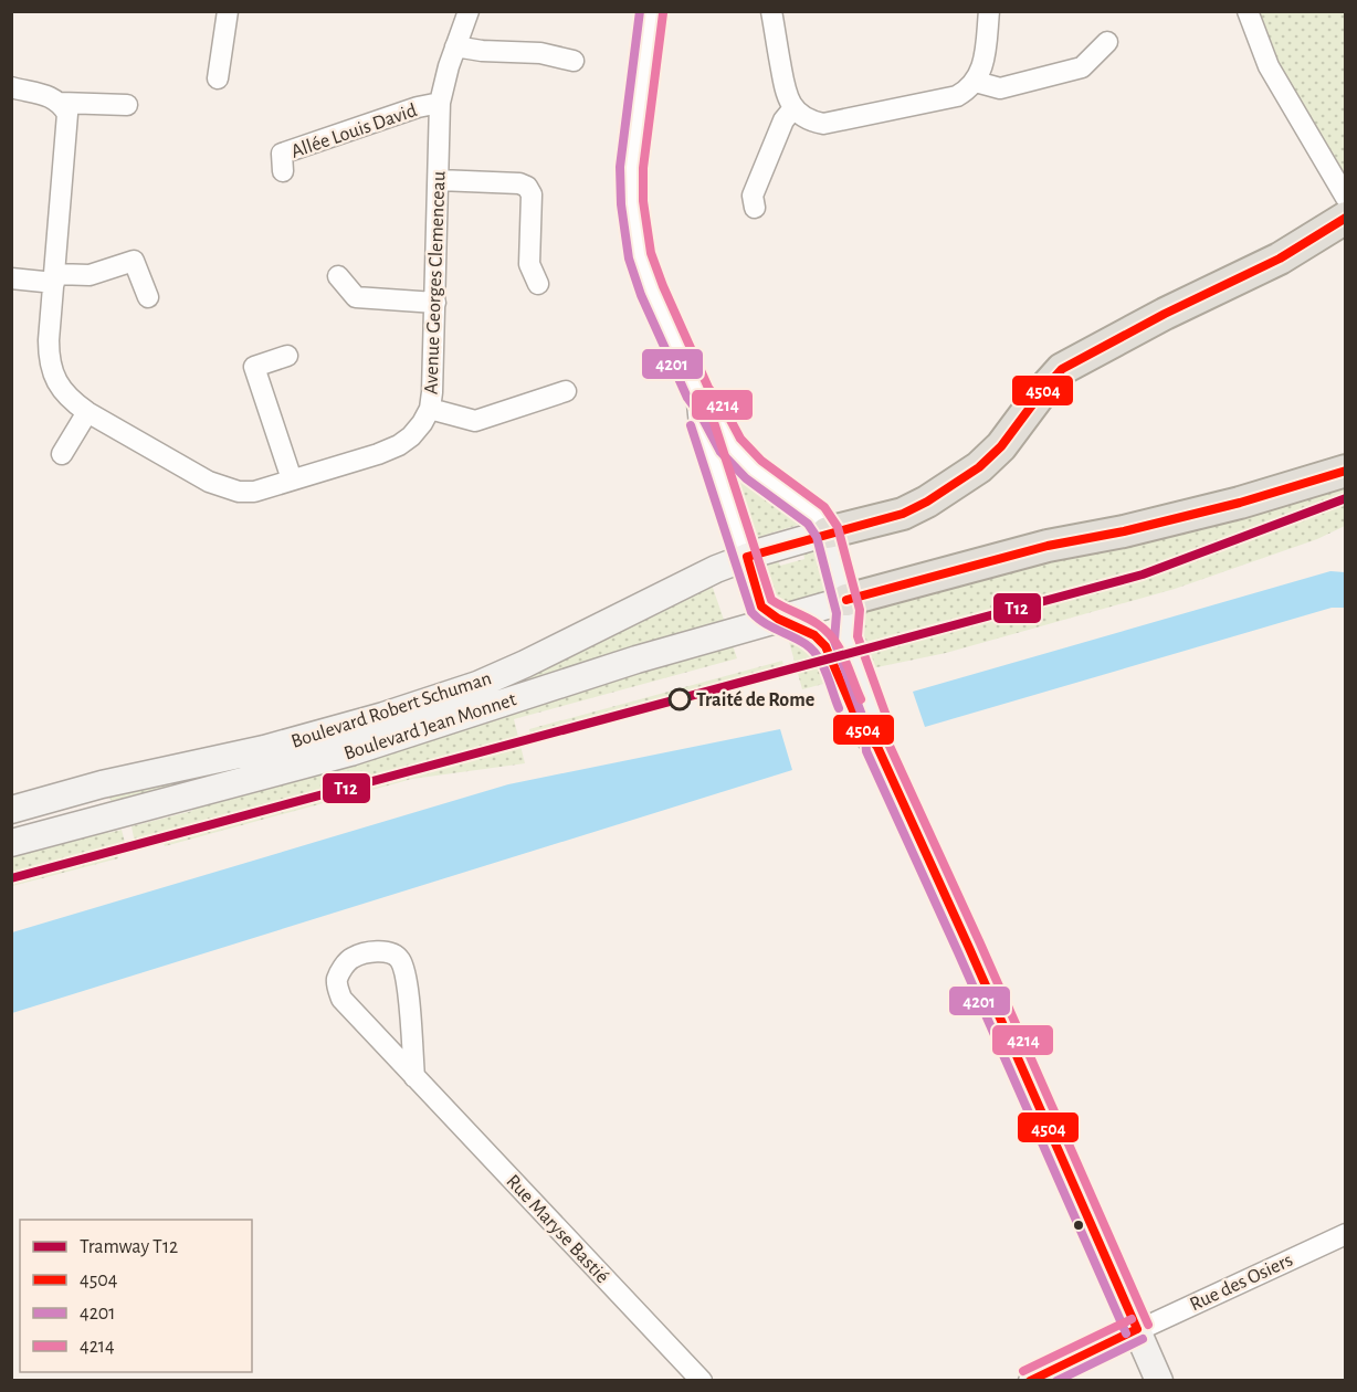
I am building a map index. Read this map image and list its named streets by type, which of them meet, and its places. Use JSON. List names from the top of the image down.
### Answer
{
  "streets": {
    "main road": ["Boulevard Robert Schuman", "Boulevard Jean Monnet"],
    "street": [
      "Allée Louis David",
      "Avenue Georges Clemenceau",
      "Rue Maryse Bastié",
      "Rue des Osiers"
    ]
  },
  "crossings": [
    ["Allée Louis David", "Avenue Georges Clemenceau"]
  ],
  "places": ["Traité de Rome"],
  "lines": [
    "transit line 4201",
    "transit line 4214",
    "transit line 4504",
    "tram line T12"
  ],
  "legend": [
    "Tramway T12",
    "4504",
    "4201",
    "4214"
  ]
}
